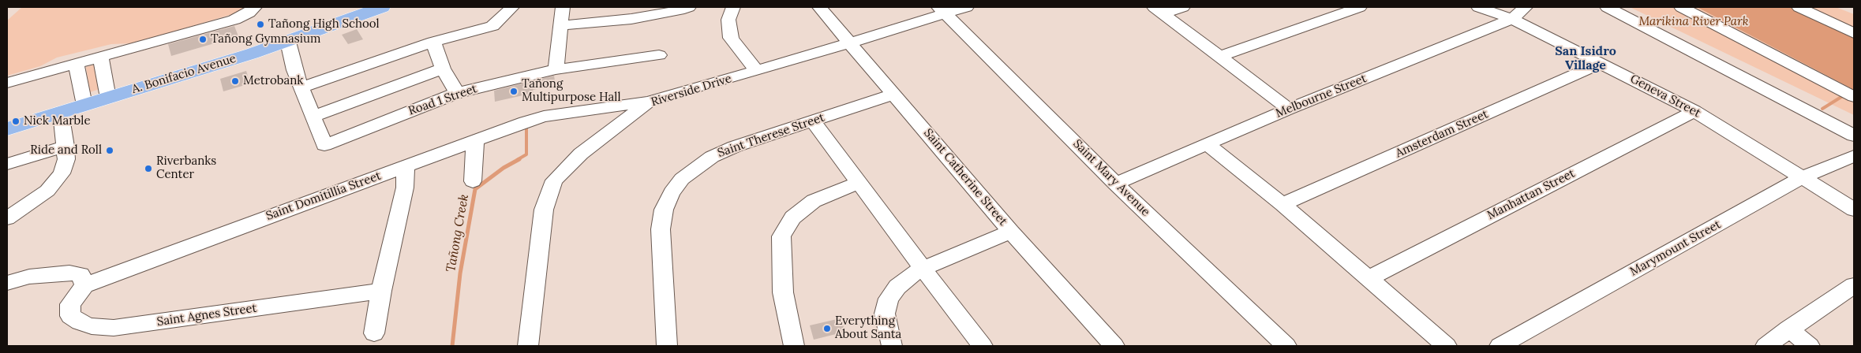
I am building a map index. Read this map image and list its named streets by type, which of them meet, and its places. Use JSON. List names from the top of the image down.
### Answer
{
  "streets": {
    "main road": ["A. Bonifacio Avenue"],
    "street": [
      "Riverside Drive",
      "Melbourne Street",
      "Geneva Street",
      "Road 1 Street",
      "Amsterdam Street",
      "Saint Therese Street",
      "Saint Catherine Street",
      "Saint Mary Avenue",
      "Manhattan Street",
      "Saint Domitillia Street",
      "Marymount Street",
      "Saint Agnes Street"
    ]
  },
  "crossings": [
    ["Riverside Drive", "Saint Catherine Street"],
    ["Riverside Drive", "Saint Mary Avenue"],
    ["Riverside Drive", "Saint Domitillia Street"],
    ["Melbourne Street", "Geneva Street"],
    ["Melbourne Street", "Saint Mary Avenue"],
    ["Geneva Street", "Amsterdam Street"],
    ["Geneva Street", "Manhattan Street"],
    ["Geneva Street", "Marymount Street"],
    ["Saint Therese Street", "Saint Catherine Street"],
    ["Saint Domitillia Street", "Saint Agnes Street"]
  ],
  "districts": ["San Isidro Village"],
  "water": ["Tañong Creek"],
  "parks": ["Marikina River Park"],
  "places": [
    "Tañong High School",
    "Tañong Gymnasium",
    "Metrobank",
    "Tañong Multipurpose Hall",
    "Nick Marble",
    "Ride and Roll",
    "Riverbanks Center",
    "Everything About Santa"
  ]
}
